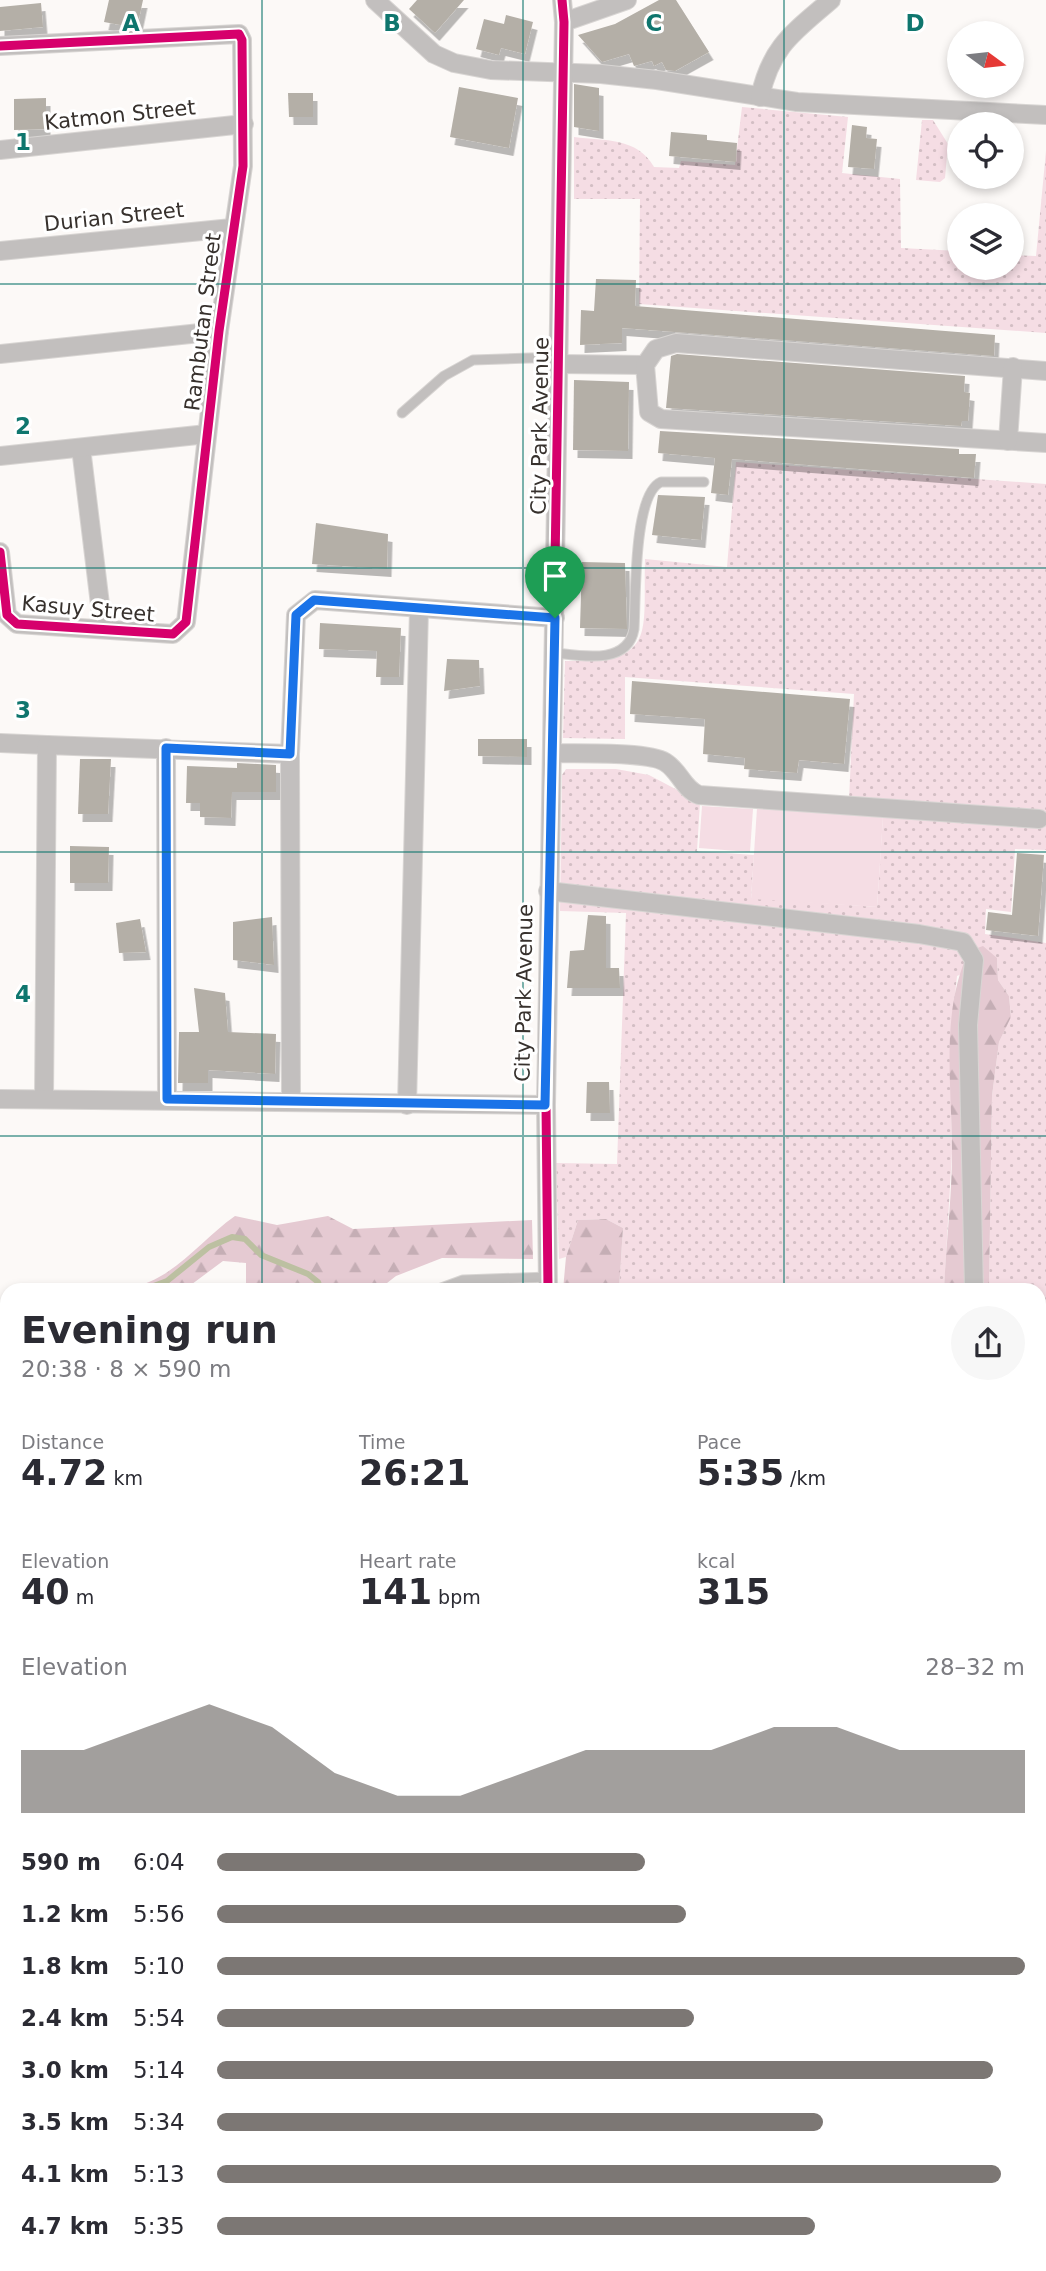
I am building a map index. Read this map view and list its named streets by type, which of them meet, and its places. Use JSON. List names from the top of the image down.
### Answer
{
  "streets": {
    "street": [
      "Katmon Street",
      "Durian Street",
      "Rambutan Street",
      "City Park Avenue",
      "Kasuy Street"
    ]
  },
  "crossings": [
    ["Katmon Street", "Rambutan Street"],
    ["Durian Street", "Rambutan Street"],
    ["Rambutan Street", "Kasuy Street"]
  ],
  "north": "right",
  "page": {
    "heading": ["Evening run", "20:38 · 8 × 590 m"],
    "stats": [
      ["Distance", "4.72 km"],
      ["Time", "26:21"],
      ["Pace", "5:35 /km"],
      ["Elevation", "40 m"],
      ["Heart rate", "141 bpm"],
      ["kcal", "315"]
    ],
    "chart": ["Elevation", "28–32 m"],
    "list": [
      {
        "name": "590 m",
        "note": "6:04"
      },
      {
        "name": "1.2 km",
        "note": "5:56"
      },
      {
        "name": "1.8 km",
        "note": "5:10"
      },
      {
        "name": "2.4 km",
        "note": "5:54"
      },
      {
        "name": "3.0 km",
        "note": "5:14"
      },
      {
        "name": "3.5 km",
        "note": "5:34"
      },
      {
        "name": "4.1 km",
        "note": "5:13"
      },
      {
        "name": "4.7 km",
        "note": "5:35"
      }
    ]
  },
  "grid": {
    "columns": [
      "A",
      "B",
      "C",
      "D"
    ],
    "rows": [
      "1",
      "2",
      "3",
      "4"
    ]
  }
}
